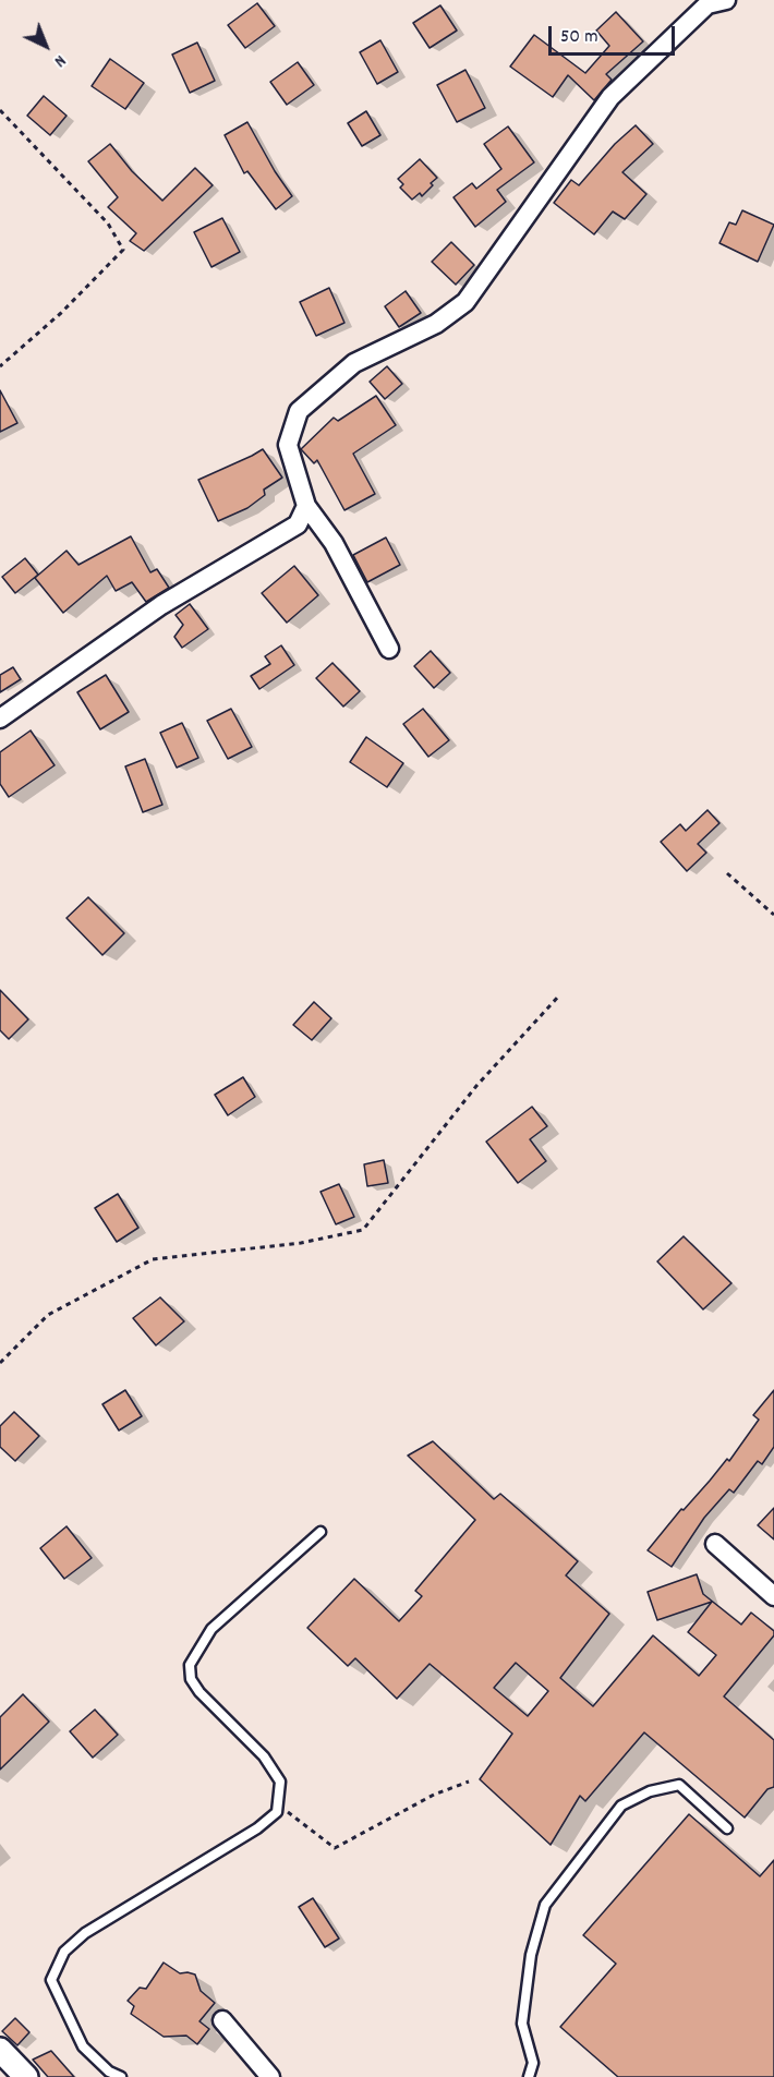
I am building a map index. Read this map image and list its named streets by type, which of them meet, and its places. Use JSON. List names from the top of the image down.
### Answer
{
  "scale_bar": "50 m",
  "north": "bottom right"
}
